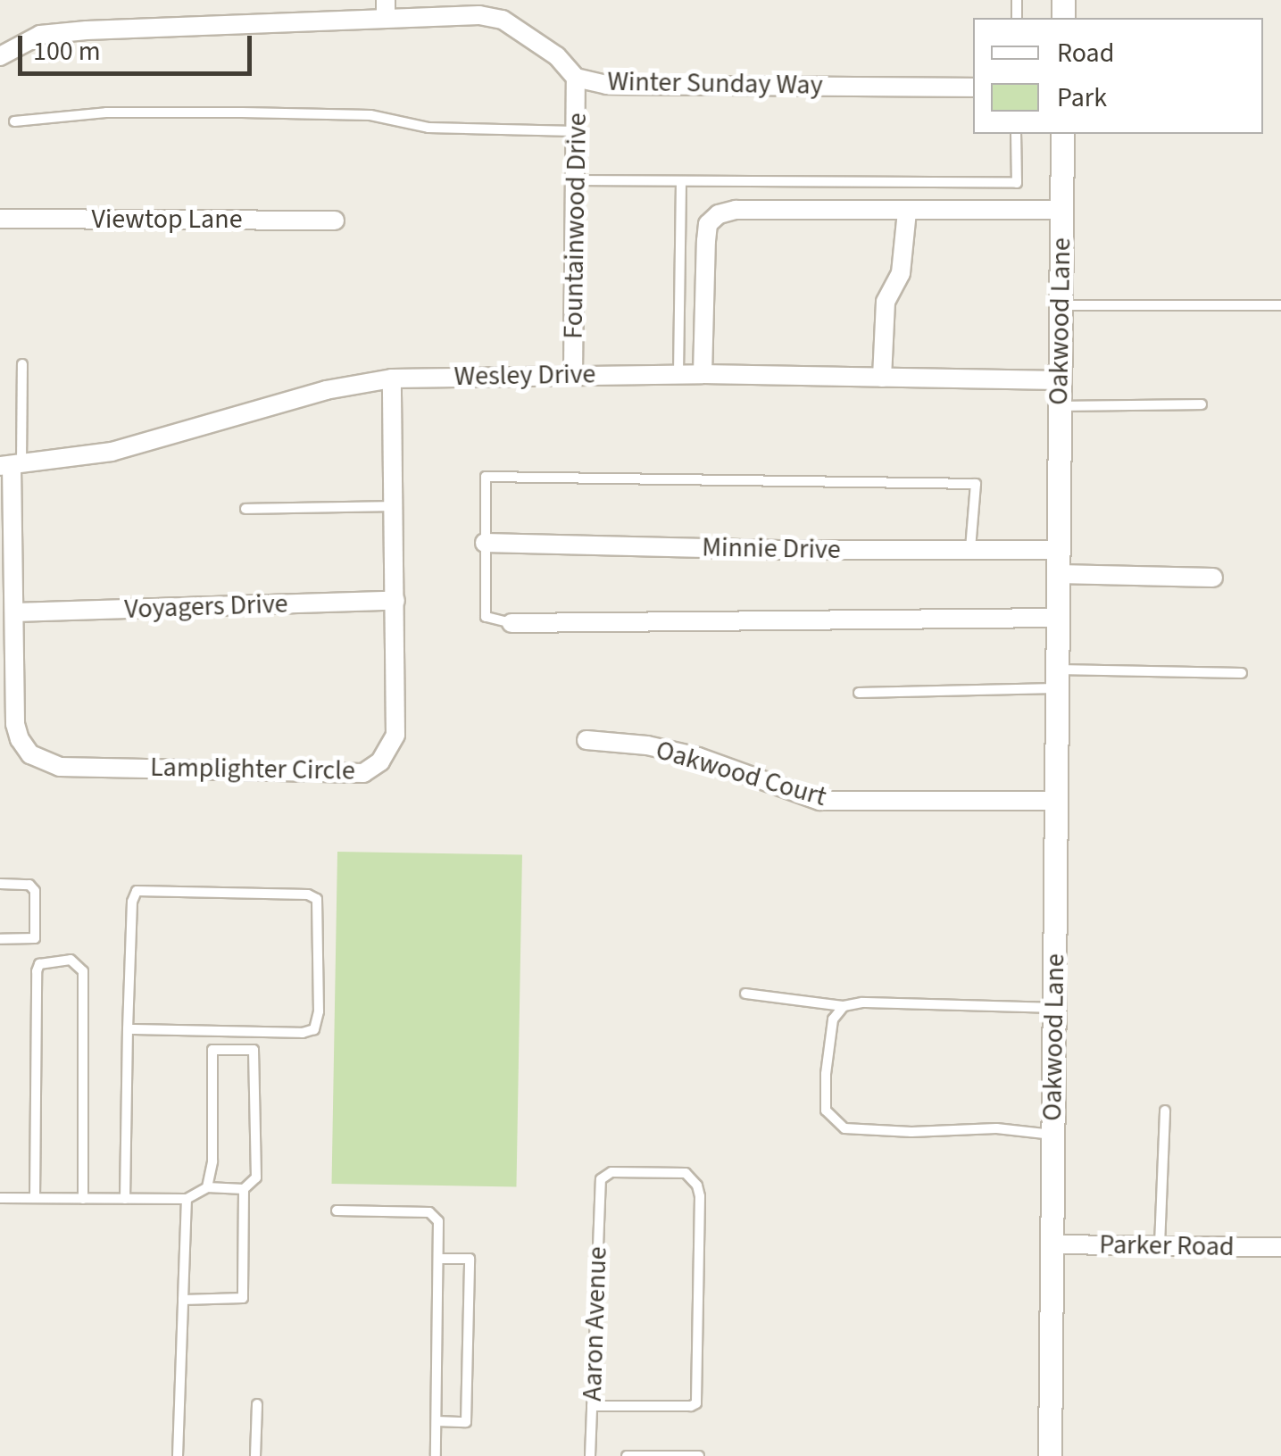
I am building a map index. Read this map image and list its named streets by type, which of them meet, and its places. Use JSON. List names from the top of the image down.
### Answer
{
  "streets": {
    "street": [
      "Winter Sunday Way",
      "Viewtop Lane",
      "Fountainwood Drive",
      "Oakwood Lane",
      "Wesley Drive",
      "Minnie Drive",
      "Voyagers Drive",
      "Lamplighter Circle",
      "Oakwood Court",
      "Parker Road"
    ],
    "lane": ["Aaron Avenue"]
  },
  "crossings": [
    ["Winter Sunday Way", "Fountainwood Drive"],
    ["Fountainwood Drive", "Wesley Drive"],
    ["Oakwood Lane", "Wesley Drive"],
    ["Oakwood Lane", "Minnie Drive"],
    ["Oakwood Lane", "Oakwood Court"],
    ["Oakwood Lane", "Parker Road"],
    ["Wesley Drive", "Lamplighter Circle"],
    ["Voyagers Drive", "Lamplighter Circle"]
  ],
  "legend": ["Road", "Park"],
  "scale_bar": "100 m"
}
